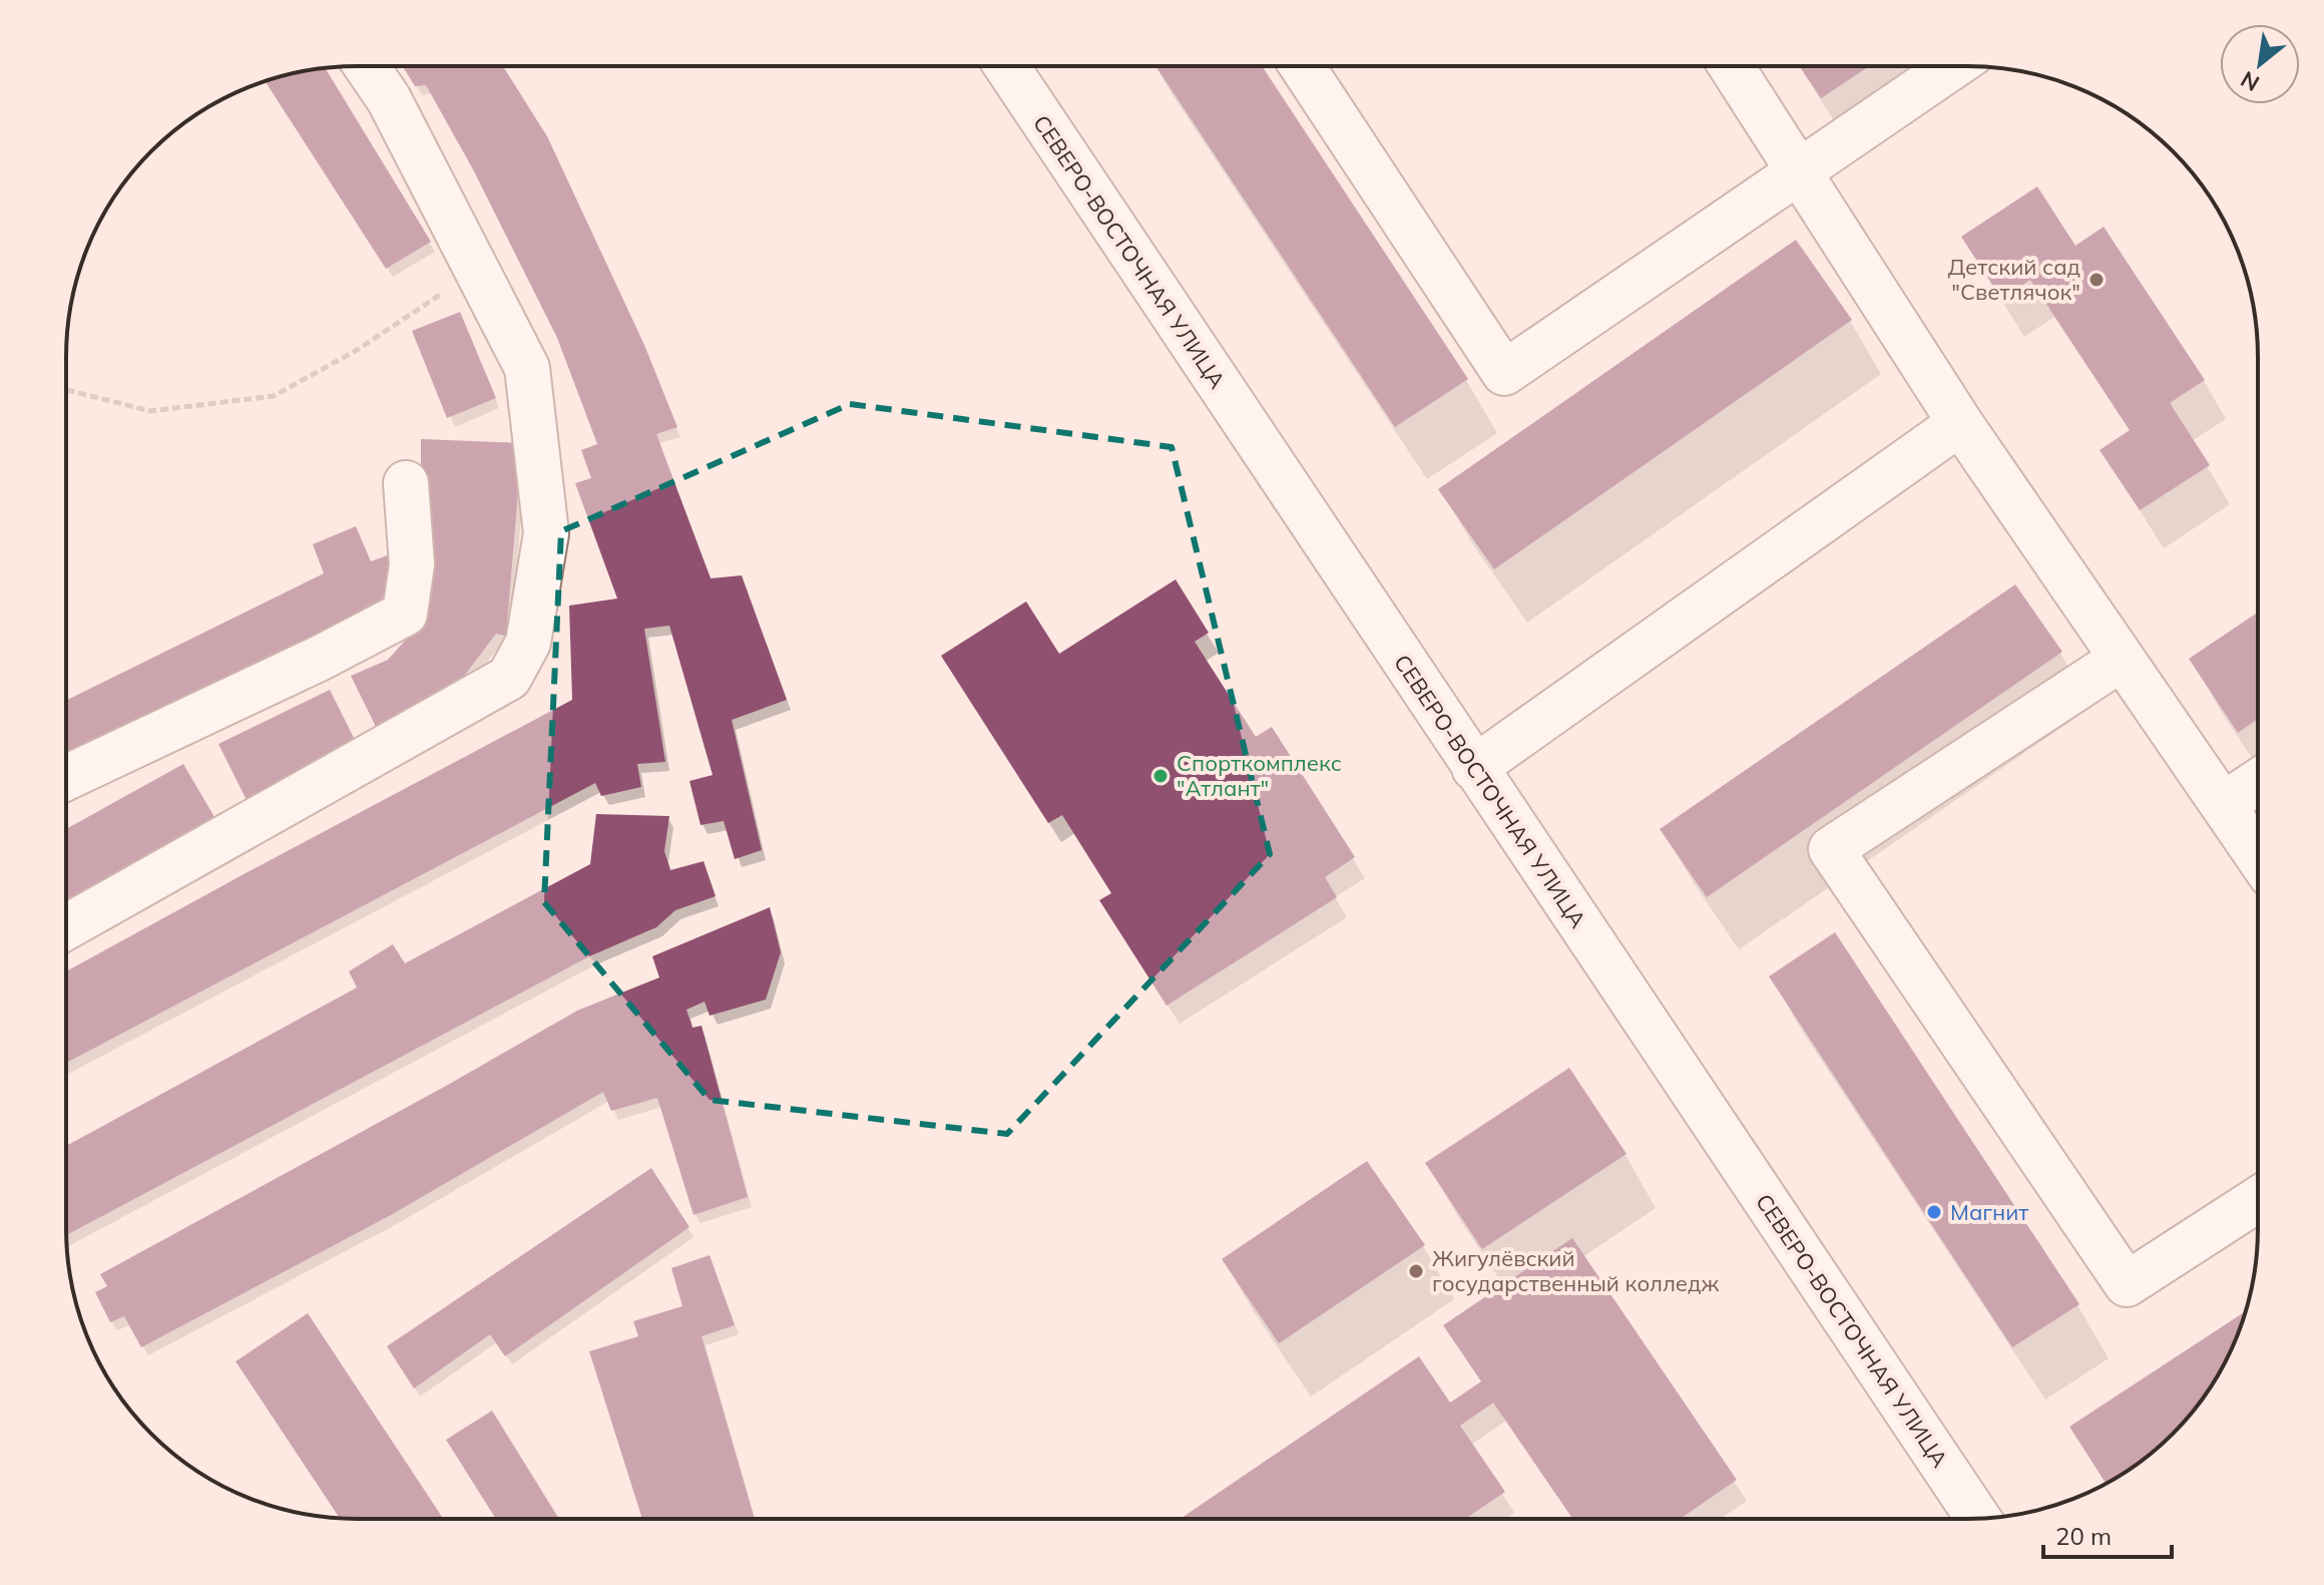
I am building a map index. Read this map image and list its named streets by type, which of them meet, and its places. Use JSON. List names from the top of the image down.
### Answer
{
  "streets": {
    "lane": ["СЕВЕРО-ВОСТОЧНАЯ УЛИЦА"]
  },
  "places": [
    "Детский сад \"Светлячок\"",
    "Спорткомплекс \"Атлант\"",
    "Магнит",
    "Жигулёвский государственный колледж"
  ],
  "scale_bar": "20 m",
  "north": "bottom left"
}
